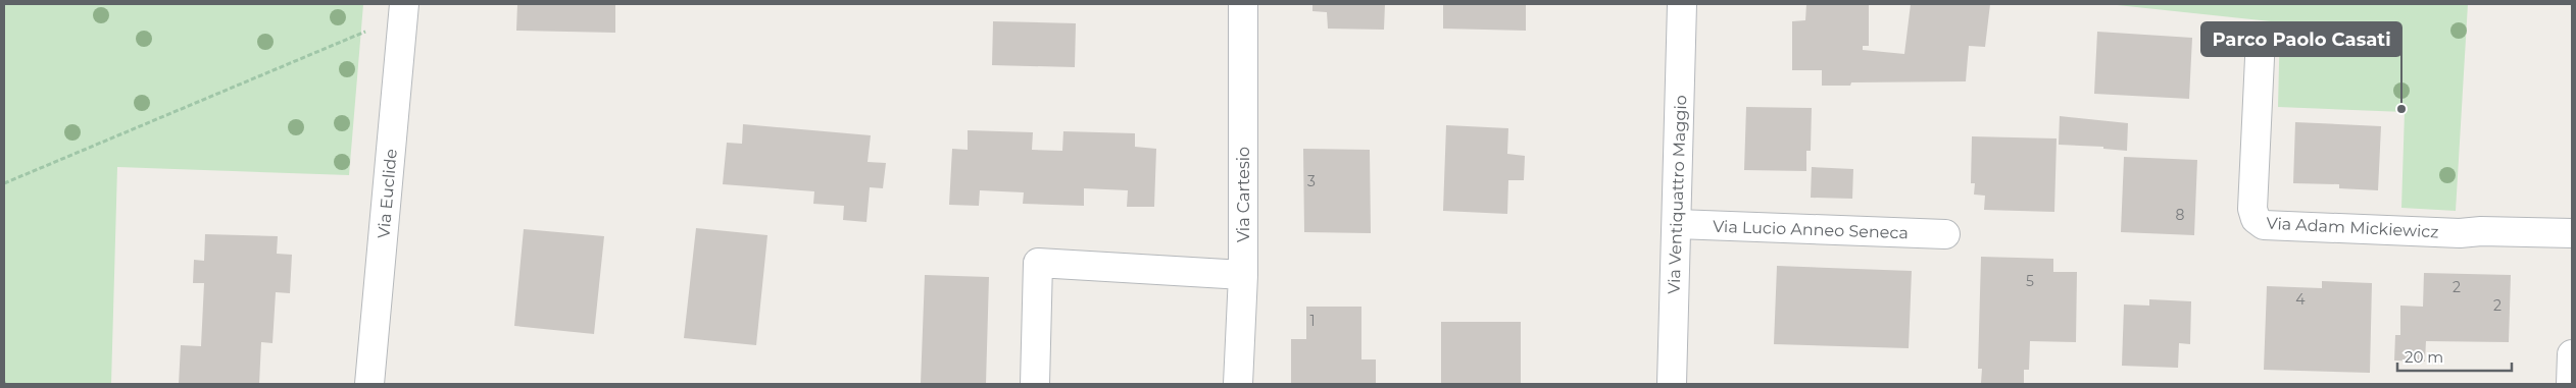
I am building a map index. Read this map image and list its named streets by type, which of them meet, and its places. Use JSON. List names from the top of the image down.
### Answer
{
  "streets": {
    "street": [
      "Via Euclide",
      "Via Cartesio",
      "Via Ventiquattro Maggio",
      "Via Adam Mickiewicz",
      "Via Lucio Anneo Seneca"
    ]
  },
  "crossings": [
    ["Via Ventiquattro Maggio", "Via Lucio Anneo Seneca"]
  ],
  "places": ["Parco Paolo Casati"],
  "house_numbers": [
    "3",
    "8",
    "5",
    "2",
    "4",
    "2",
    "1"
  ],
  "scale_bar": "20 m"
}
